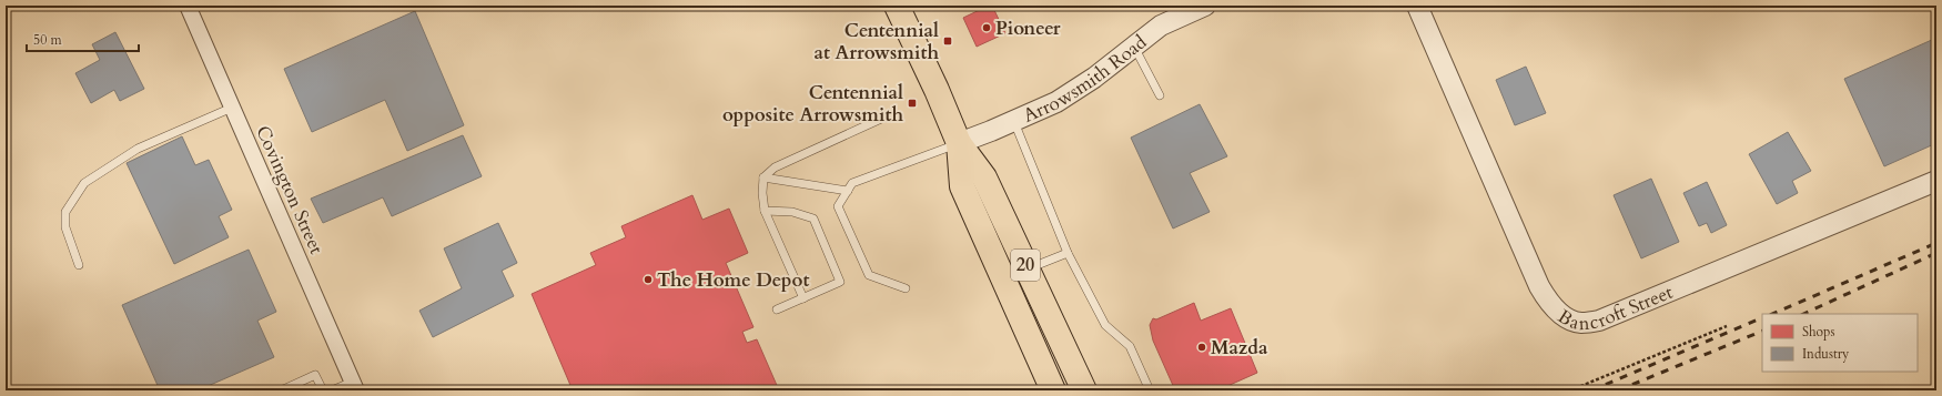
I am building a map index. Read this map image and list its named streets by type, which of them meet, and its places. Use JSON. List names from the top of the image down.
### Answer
{
  "streets": {
    "main road": ["20"],
    "street": ["Arrowsmith Road", "Covington Street", "Bancroft Street"]
  },
  "crossings": [
    ["Arrowsmith Road", "20"]
  ],
  "places": {
    "other": ["Pioneer", "The Home Depot", "Mazda"],
    "transit": ["Centennial at Arrowsmith", "Centennial opposite Arrowsmith"]
  },
  "legend": ["Shops", "Industry"],
  "scale_bar": "50 m"
}
